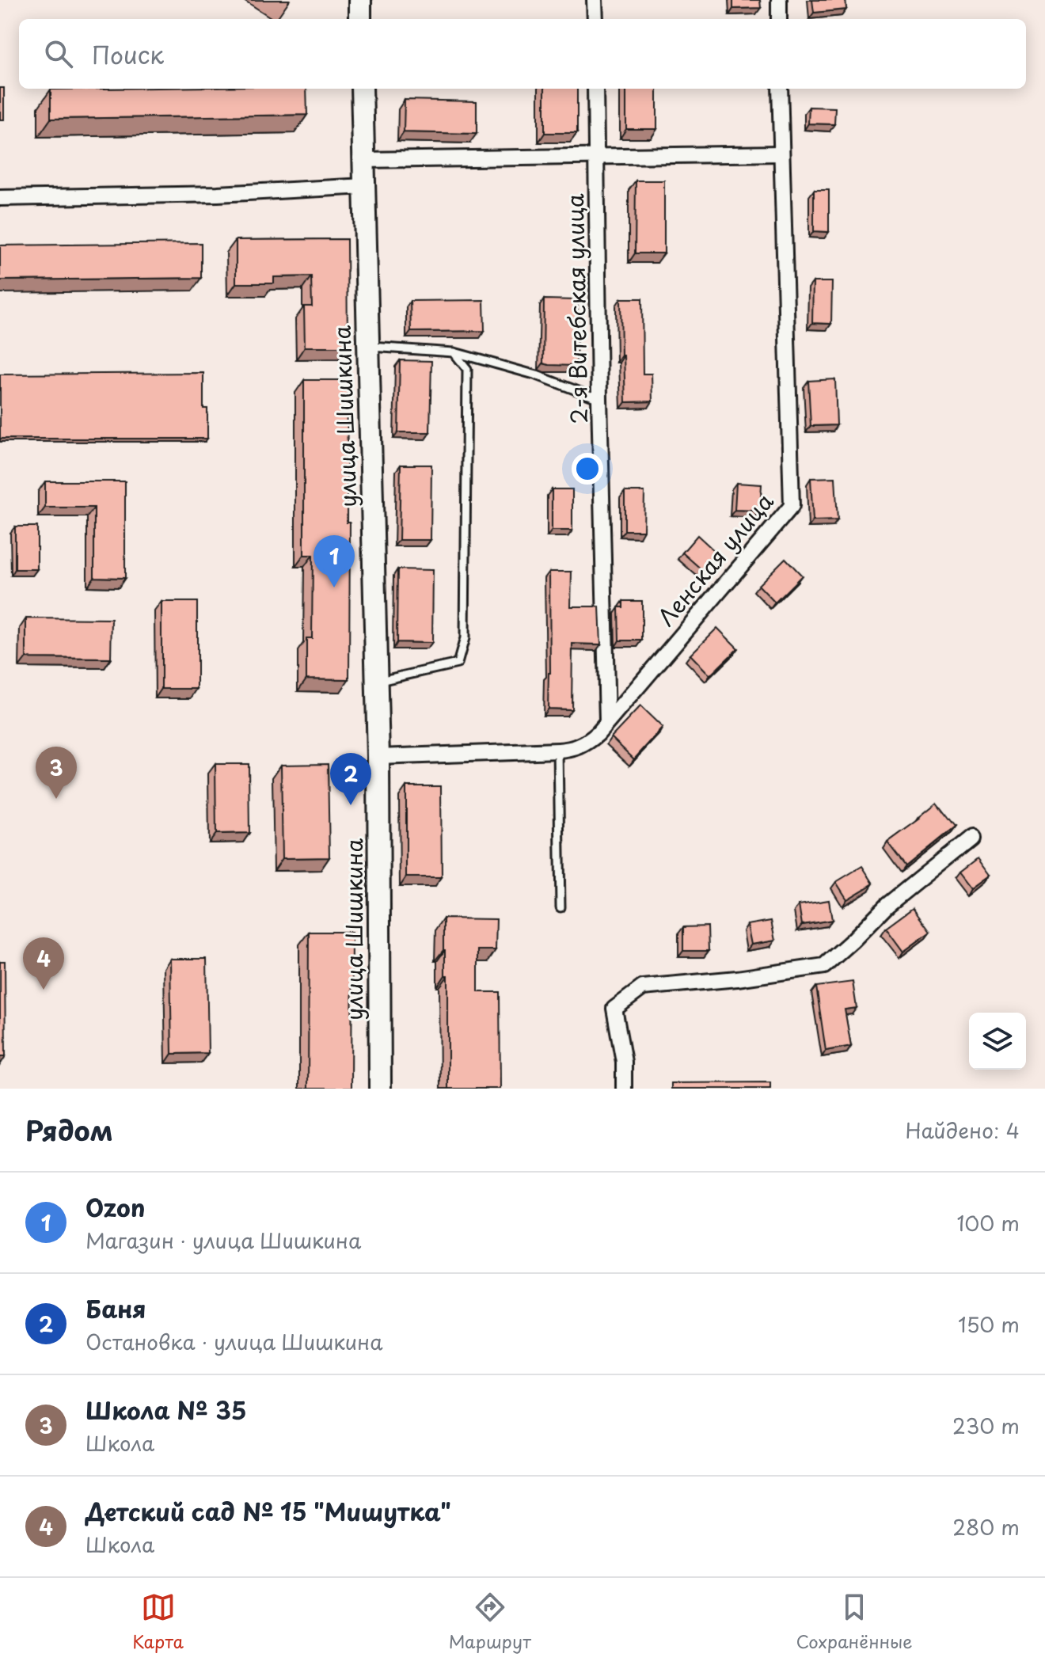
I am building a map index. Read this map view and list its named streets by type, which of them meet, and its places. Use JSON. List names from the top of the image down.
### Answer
{
  "streets": {
    "main road": ["улица Шишкина"],
    "street": ["2-я Витебская улица", "Ленская улица"]
  },
  "crossings": [
    ["2-я Витебская улица", "Ленская улица"],
    ["улица Шишкина", "Ленская улица"]
  ],
  "page": {
    "search": "Поиск",
    "pins": [
      "1",
      "3",
      "2",
      "4"
    ],
    "heading": ["Рядом", "Найдено: 4"],
    "list": [
      {
        "mark": "1",
        "name": "Ozon",
        "note": "Магазин · улица Шишкина",
        "value": "100 m"
      },
      {
        "mark": "2",
        "name": "Баня",
        "note": "Остановка · улица Шишкина",
        "value": "150 m"
      },
      {
        "mark": "3",
        "name": "Школа № 35",
        "note": "Школа",
        "value": "230 m"
      },
      {
        "mark": "4",
        "name": "Детский сад № 15 \"Мишутка\"",
        "note": "Школа",
        "value": "280 m"
      }
    ],
    "nav": ["Карта", "Маршрут", "Сохранённые"]
  }
}
